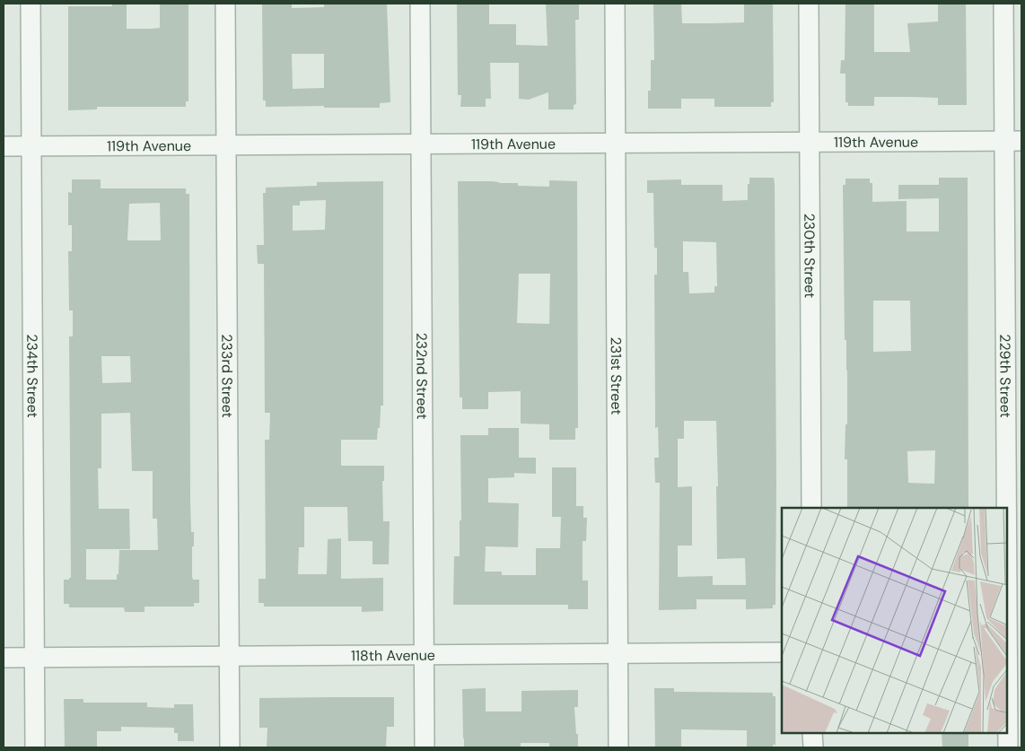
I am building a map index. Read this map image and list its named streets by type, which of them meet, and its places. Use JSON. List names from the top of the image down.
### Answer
{
  "streets": {
    "street": [
      "119th Avenue",
      "230th Street",
      "229th Street",
      "234th Street",
      "233rd Street",
      "232nd Street",
      "231st Street",
      "118th Avenue"
    ]
  },
  "crossings": [
    ["119th Avenue", "230th Street"],
    ["119th Avenue", "229th Street"],
    ["119th Avenue", "234th Street"],
    ["119th Avenue", "233rd Street"],
    ["119th Avenue", "232nd Street"],
    ["119th Avenue", "231st Street"],
    ["234th Street", "118th Avenue"],
    ["233rd Street", "118th Avenue"],
    ["232nd Street", "118th Avenue"],
    ["231st Street", "118th Avenue"]
  ]
}
